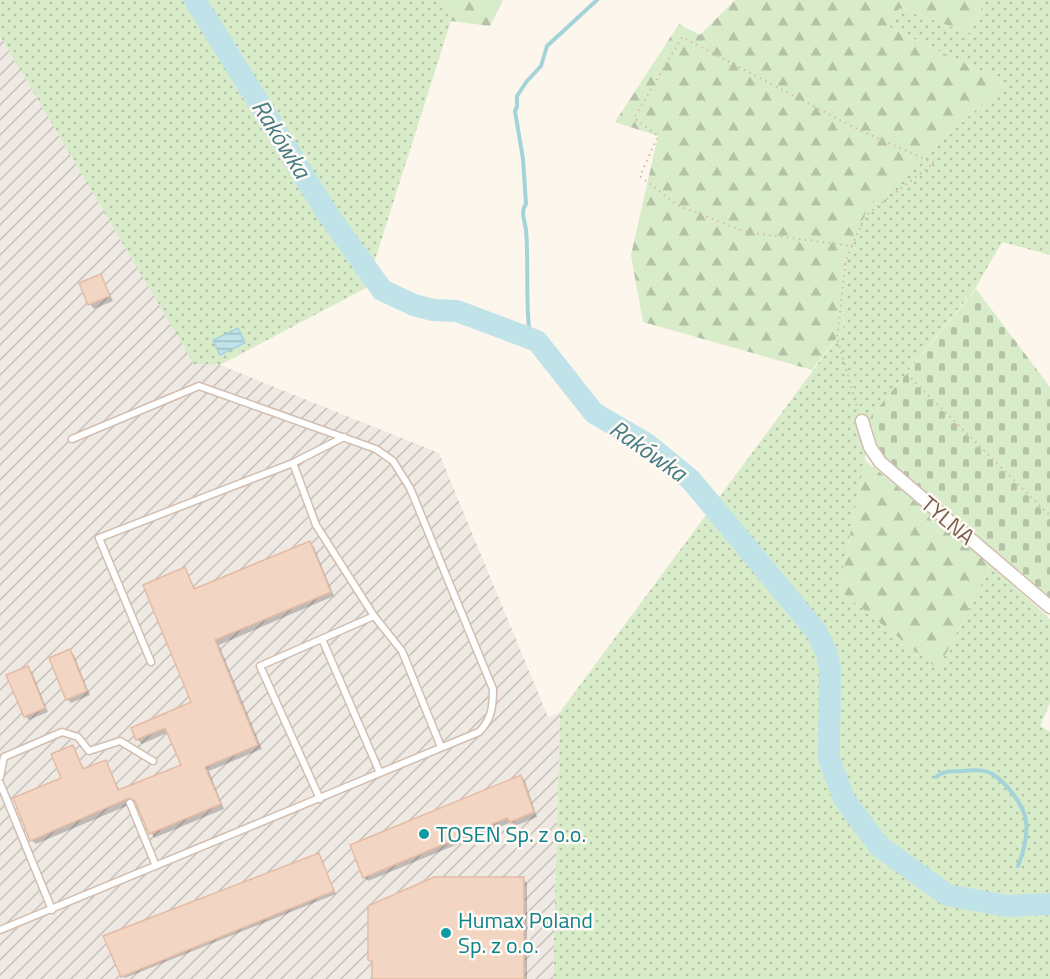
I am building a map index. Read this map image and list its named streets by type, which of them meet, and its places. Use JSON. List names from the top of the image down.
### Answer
{
  "streets": {
    "street": ["TYLNA"]
  },
  "water": ["Rakówka"],
  "places": ["TOSEN Sp. z o.o.", "Humax Poland Sp. z o.o."]
}
